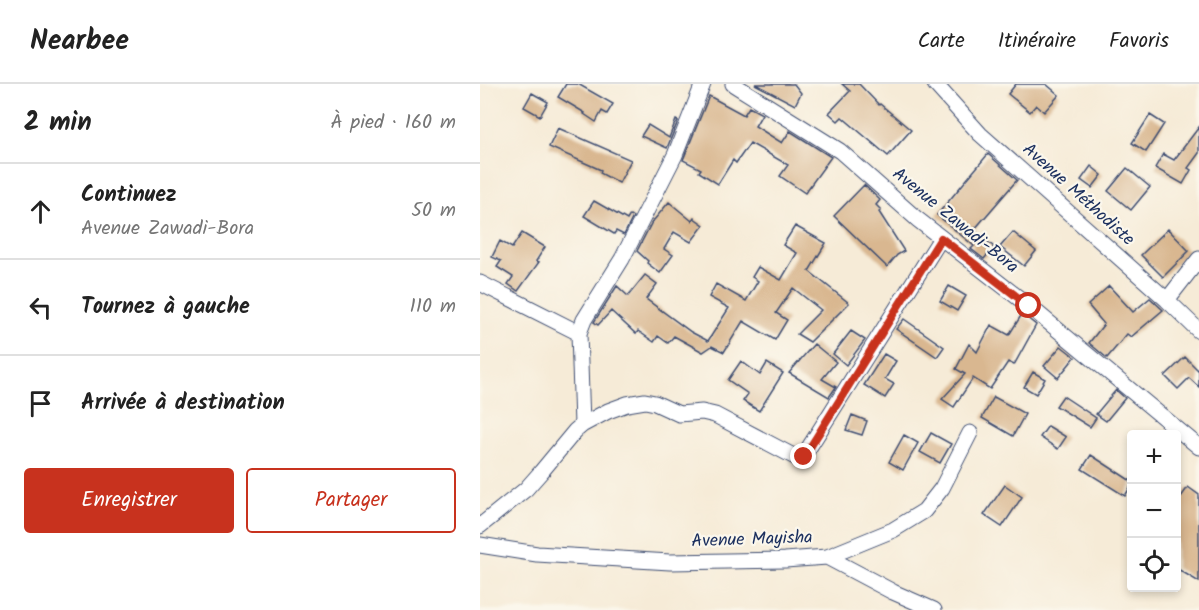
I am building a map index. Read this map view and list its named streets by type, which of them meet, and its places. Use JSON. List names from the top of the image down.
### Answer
{
  "streets": {
    "street": ["Avenue Méthodiste", "Avenue Zawadi-Bora", "Avenue Mayisha"]
  },
  "page": {
    "header": "Nearbee",
    "nav": ["Carte", "Itinéraire", "Favoris"],
    "heading": ["2 min", "À pied · 160 m"],
    "list": [
      ["Continuez", "Avenue Zawadi-Bora", "50 m"],
      ["Tournez à gauche", "110 m"],
      "Arrivée à destination"
    ],
    "map_buttons": ["+", "−"],
    "buttons": ["Enregistrer", "Partager"]
  }
}
